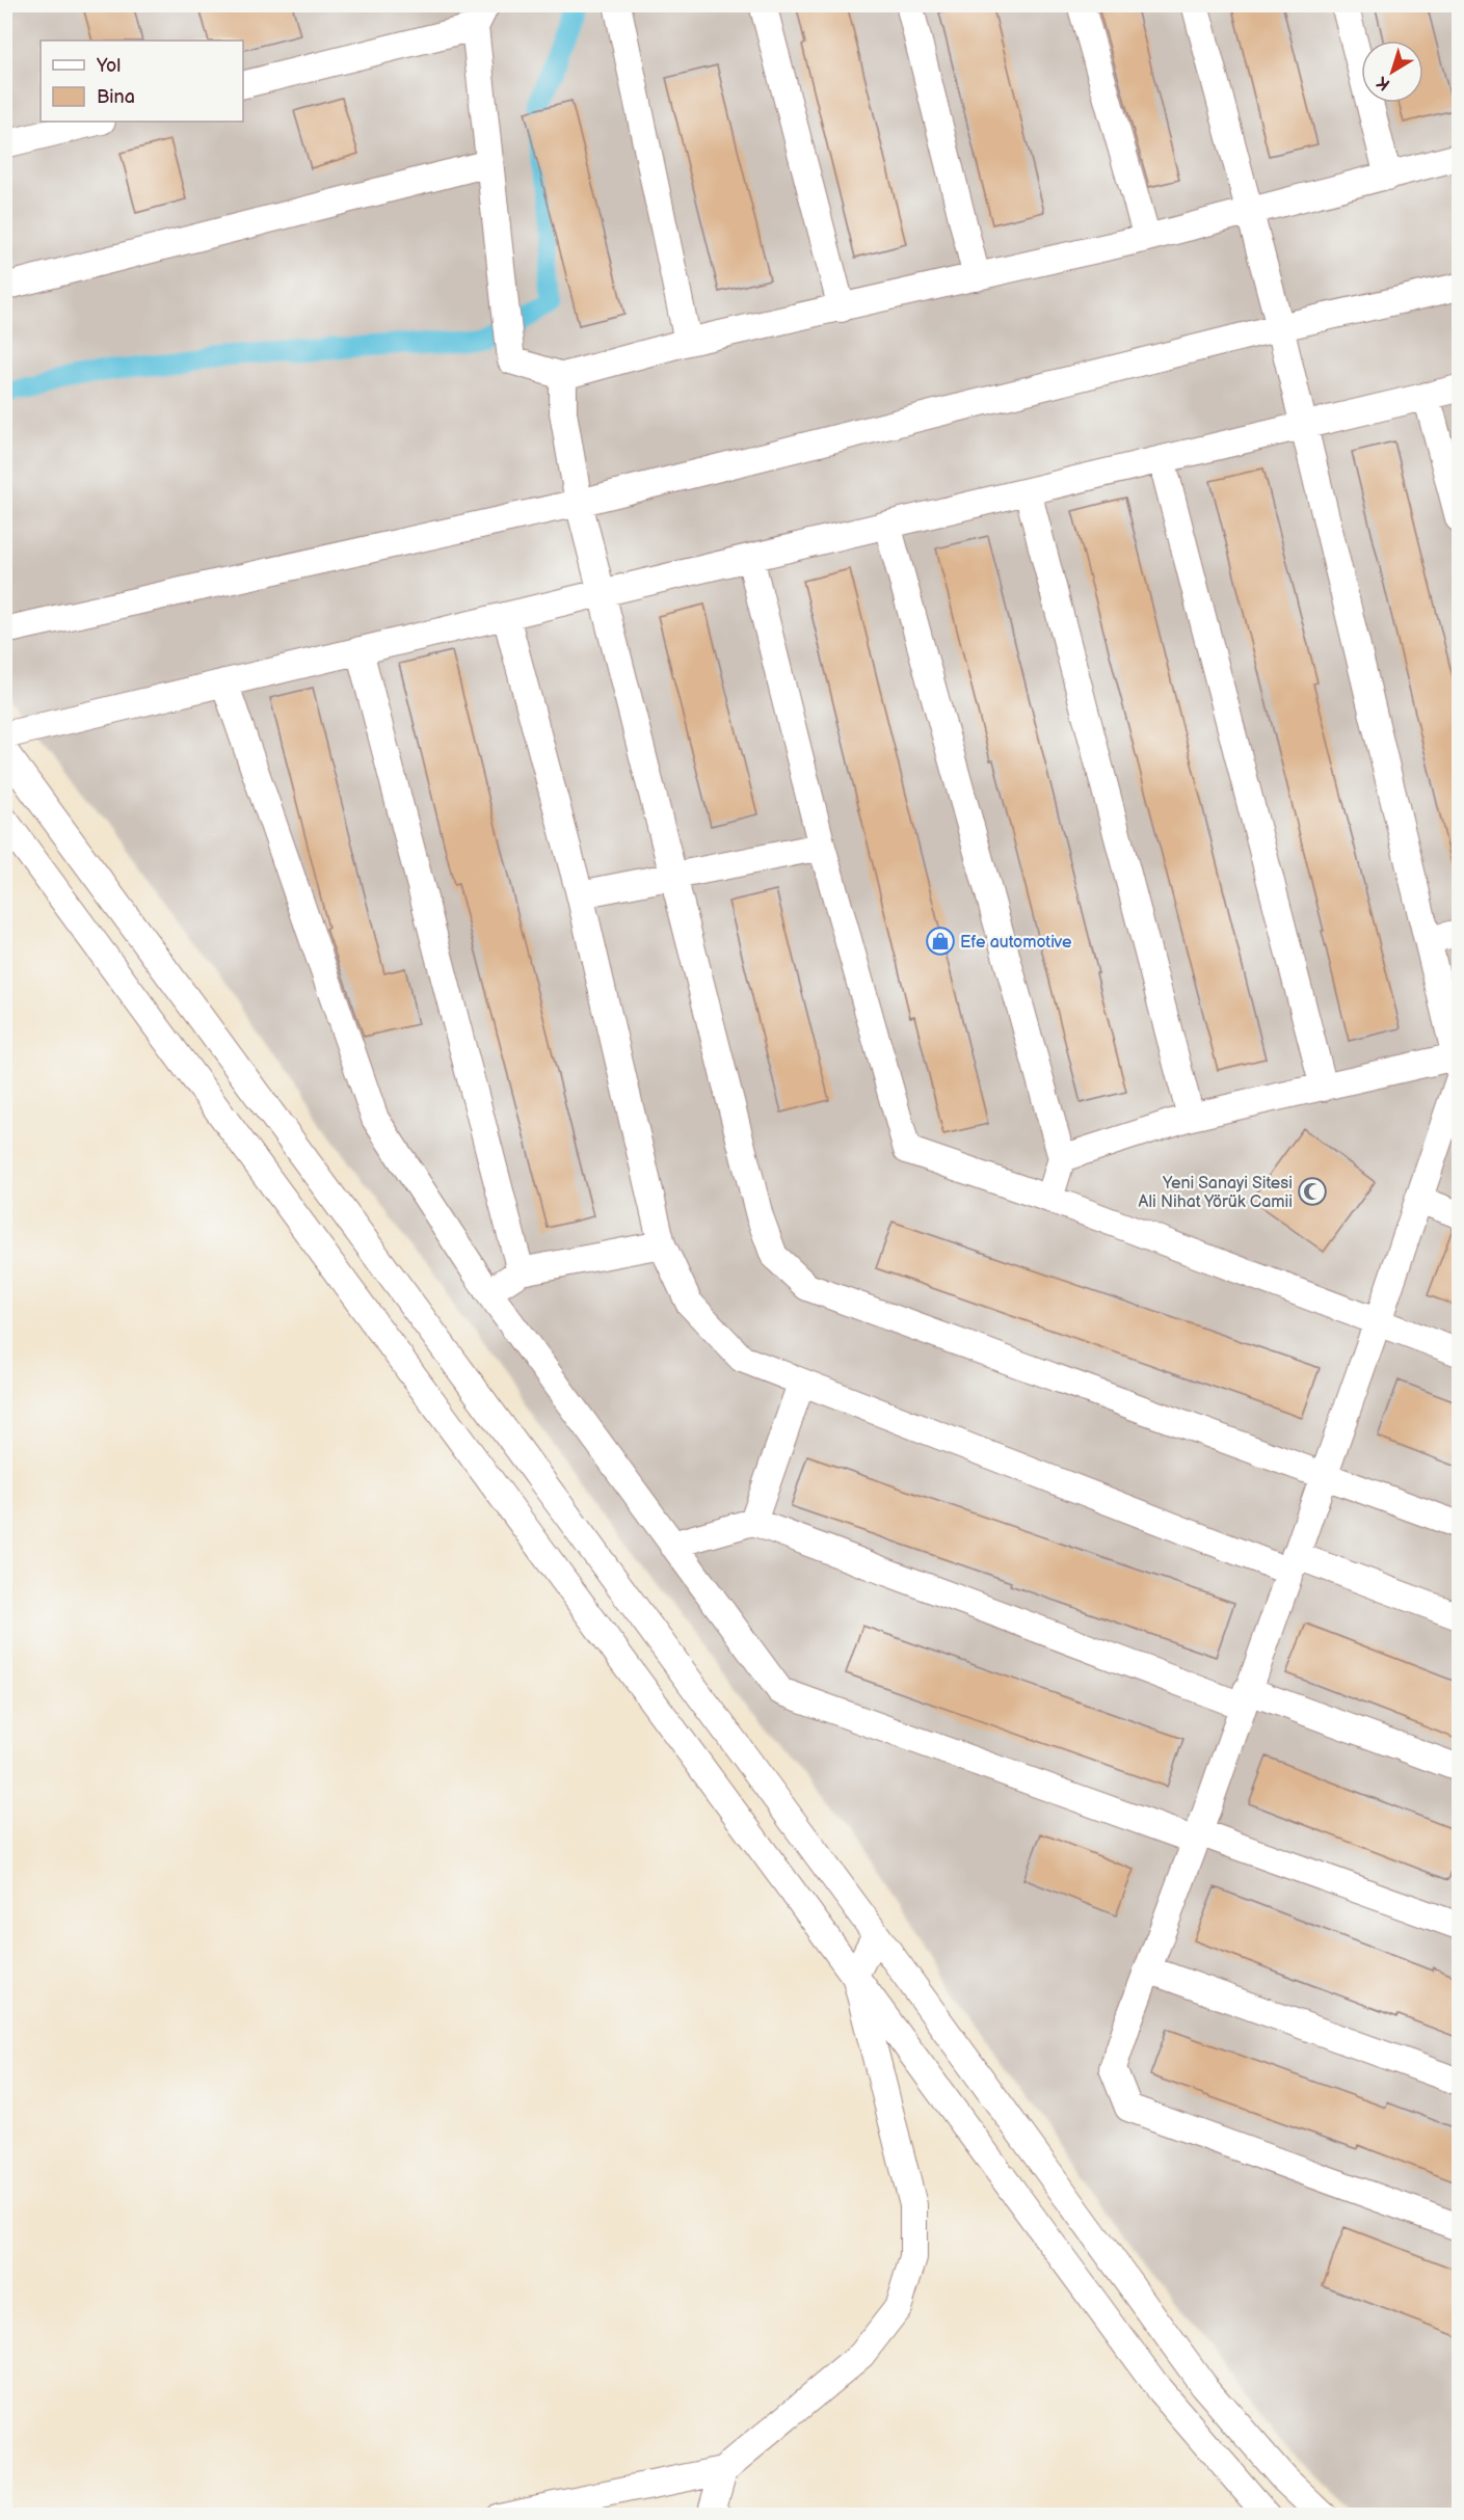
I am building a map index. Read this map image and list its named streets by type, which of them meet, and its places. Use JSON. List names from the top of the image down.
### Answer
{
  "places": {
    "shop": ["Efe automotive"],
    "mosque": ["Yeni Sanayi Sitesi Ali Nihat Yörük Camii"]
  },
  "legend": ["Yol", "Bina"],
  "north": "bottom left"
}
